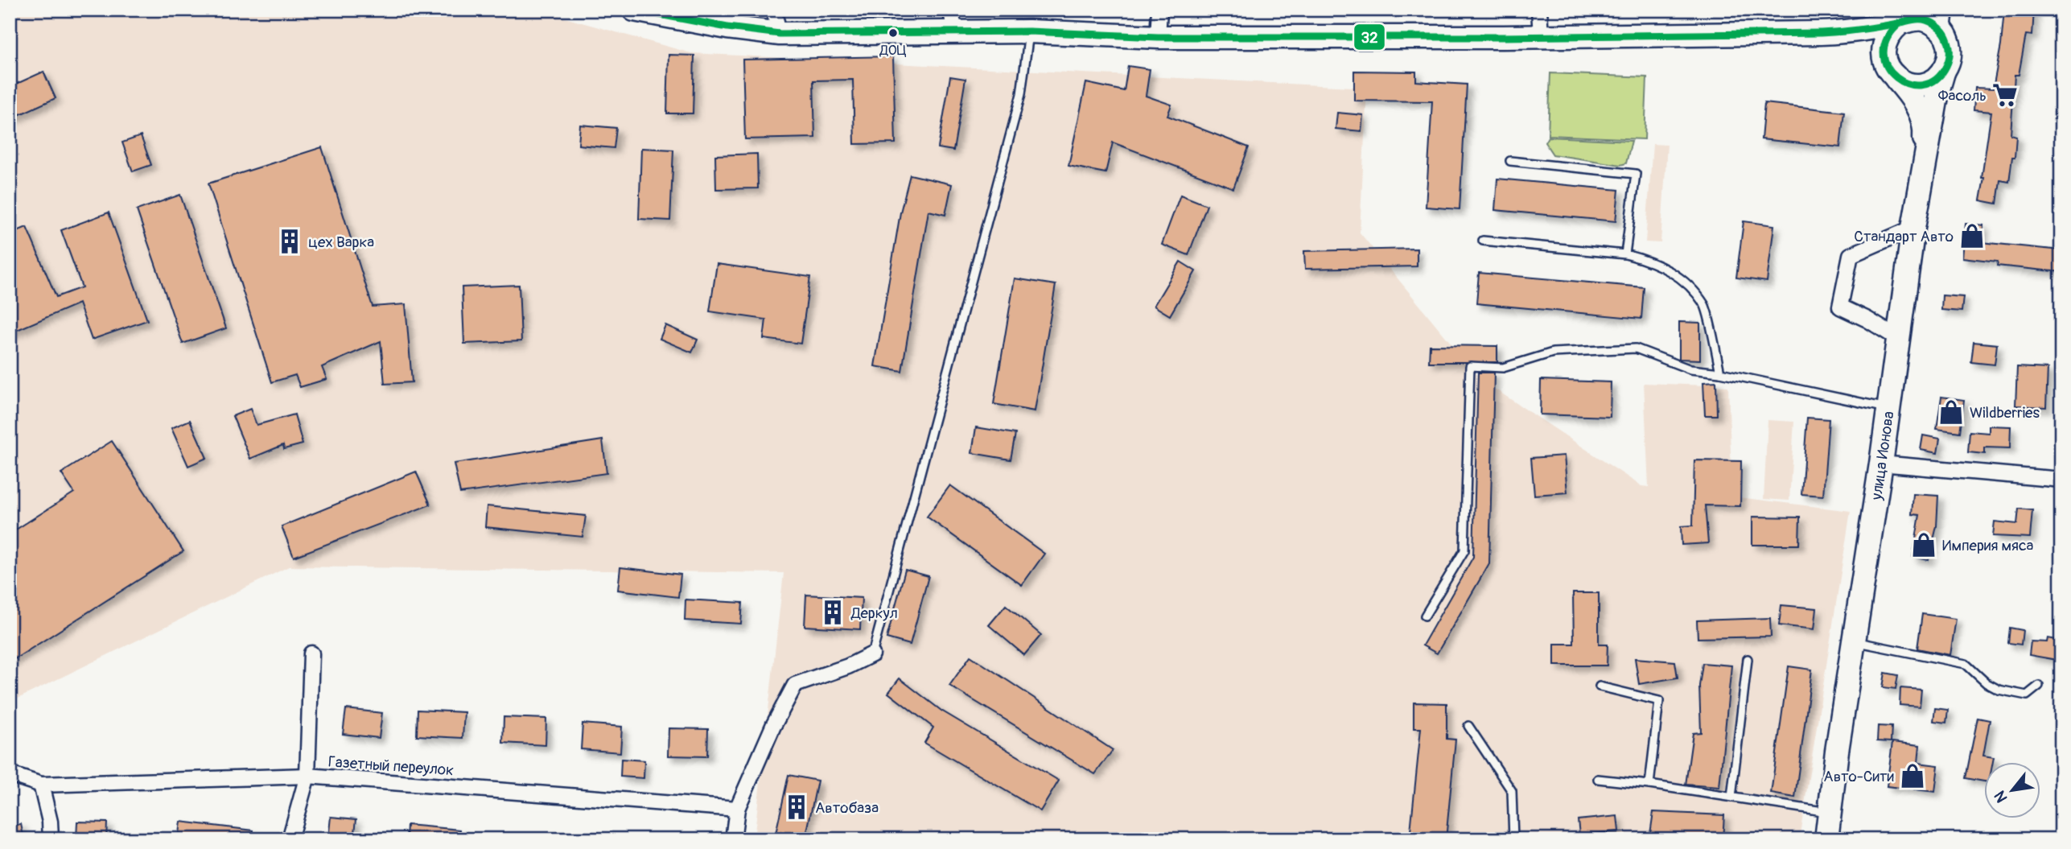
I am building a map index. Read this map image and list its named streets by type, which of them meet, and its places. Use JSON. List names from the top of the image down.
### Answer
{
  "streets": {
    "main road": ["улица Ионова"],
    "street": ["Газетный переулок"]
  },
  "places": {
    "other": ["ДОЦ"],
    "supermarket": ["Фасоль"],
    "shop": [
      "Стандарт Авто",
      "Wildberries",
      "Империя мяса",
      "Авто-Сити"
    ],
    "building": ["цех Варка", "Деркул", "Автобаза"]
  },
  "lines": ["transit line 32"],
  "north": "bottom left"
}
